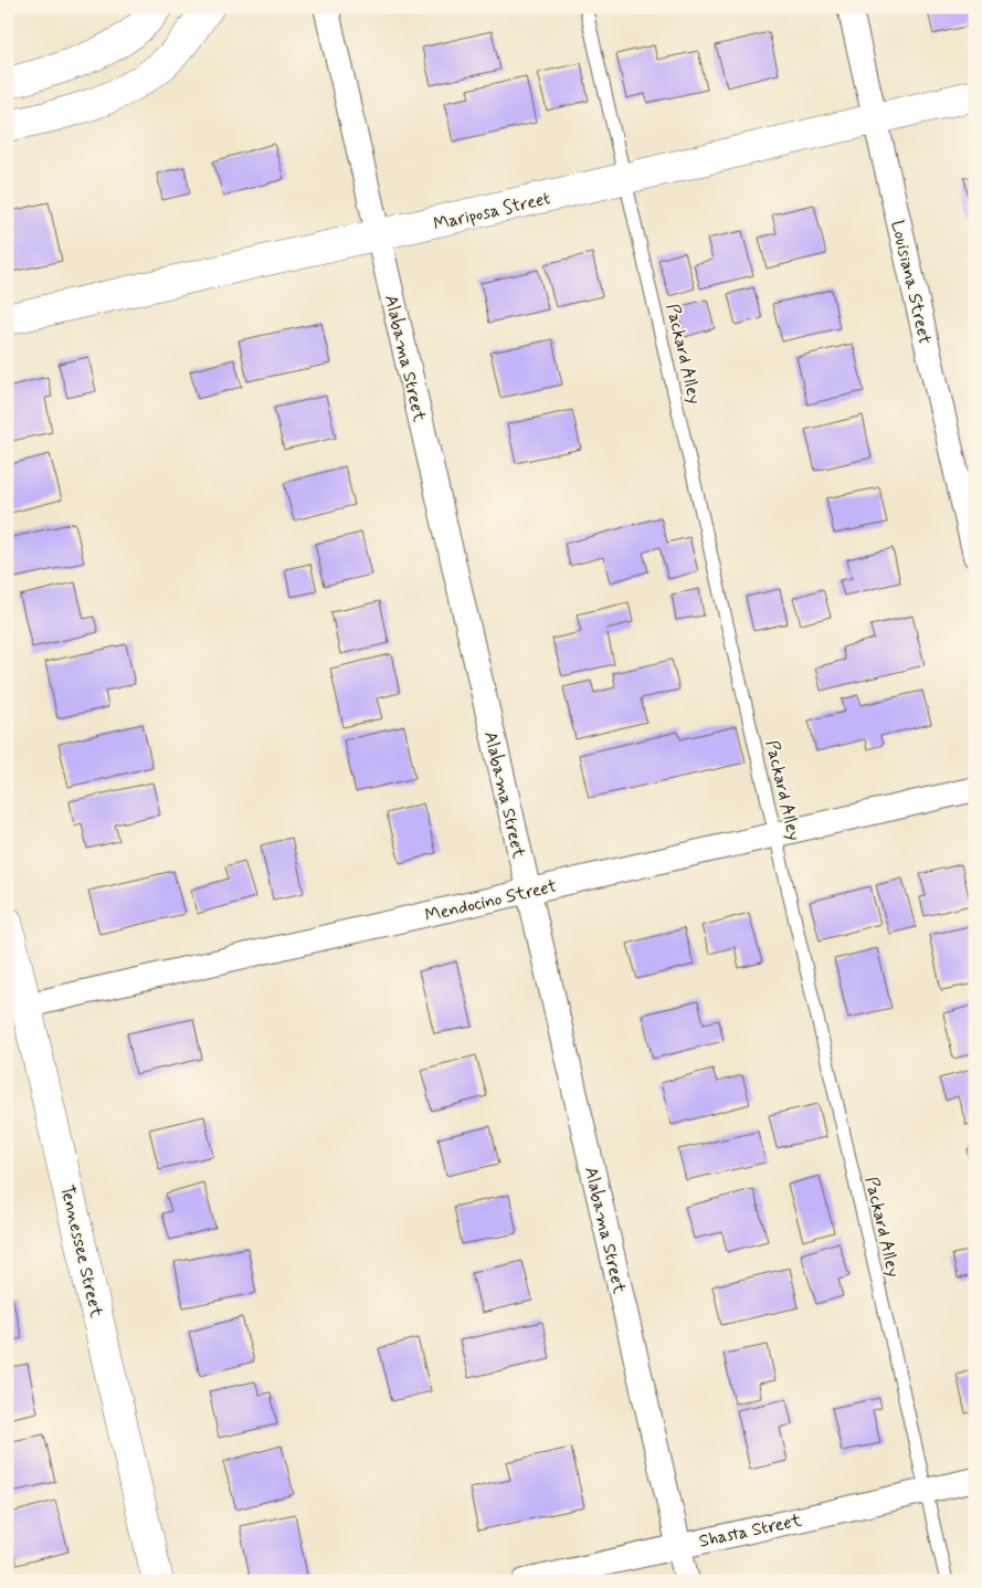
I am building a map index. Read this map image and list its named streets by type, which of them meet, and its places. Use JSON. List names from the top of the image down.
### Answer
{
  "streets": {
    "main road": ["Mariposa Street", "Tennessee Street"],
    "street": [
      "Louisiana Street",
      "Alabama Street",
      "Mendocino Street",
      "Shasta Street"
    ],
    "lane": ["Packard Alley"]
  },
  "crossings": [
    ["Mariposa Street", "Louisiana Street"],
    ["Mariposa Street", "Packard Alley"],
    ["Mariposa Street", "Alabama Street"],
    ["Packard Alley", "Mendocino Street"],
    ["Packard Alley", "Shasta Street"],
    ["Alabama Street", "Mendocino Street"],
    ["Alabama Street", "Shasta Street"],
    ["Mendocino Street", "Tennessee Street"]
  ]
}
